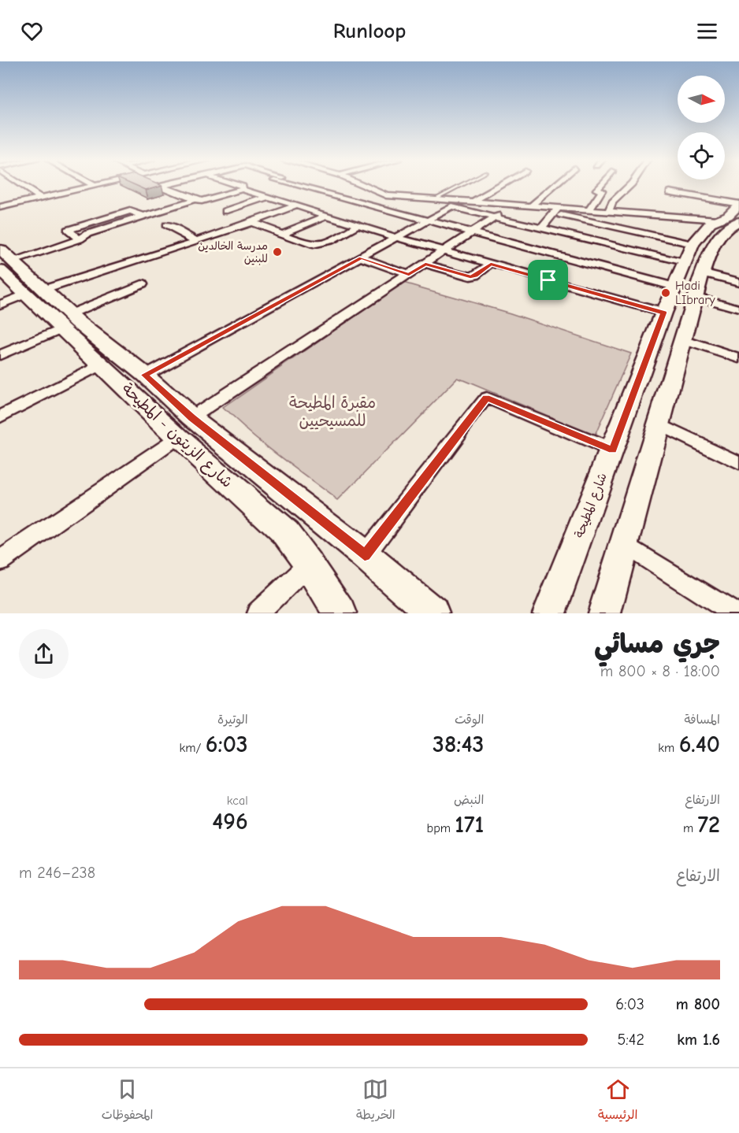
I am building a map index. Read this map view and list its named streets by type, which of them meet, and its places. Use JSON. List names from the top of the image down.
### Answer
{
  "streets": {
    "street": ["شارع الزيتون - المطيحة", "شارع المطيحة"]
  },
  "parks": ["مقبرة المطيحة للمسيحيين"],
  "places": ["مدرسة الخالدين للبنين", "Hadi LIbrary"],
  "north": "right",
  "page": {
    "header": "Runloop",
    "heading": ["جري مسائي", "18:00 · 8 × 800 m"],
    "stats": [
      ["المسافة", "6.40 km"],
      ["الوقت", "38:43"],
      ["الوتيرة", "6:03 /km"],
      ["الارتفاع", "72 m"],
      ["النبض", "171 bpm"],
      ["kcal", "496"]
    ],
    "chart": ["الارتفاع", "238–246 m"],
    "list": [
      {
        "name": "800 m",
        "note": "6:03"
      },
      {
        "name": "1.6 km",
        "note": "5:42"
      }
    ],
    "tabs": ["الرئيسية", "الخريطة", "المحفوظات"]
  }
}
